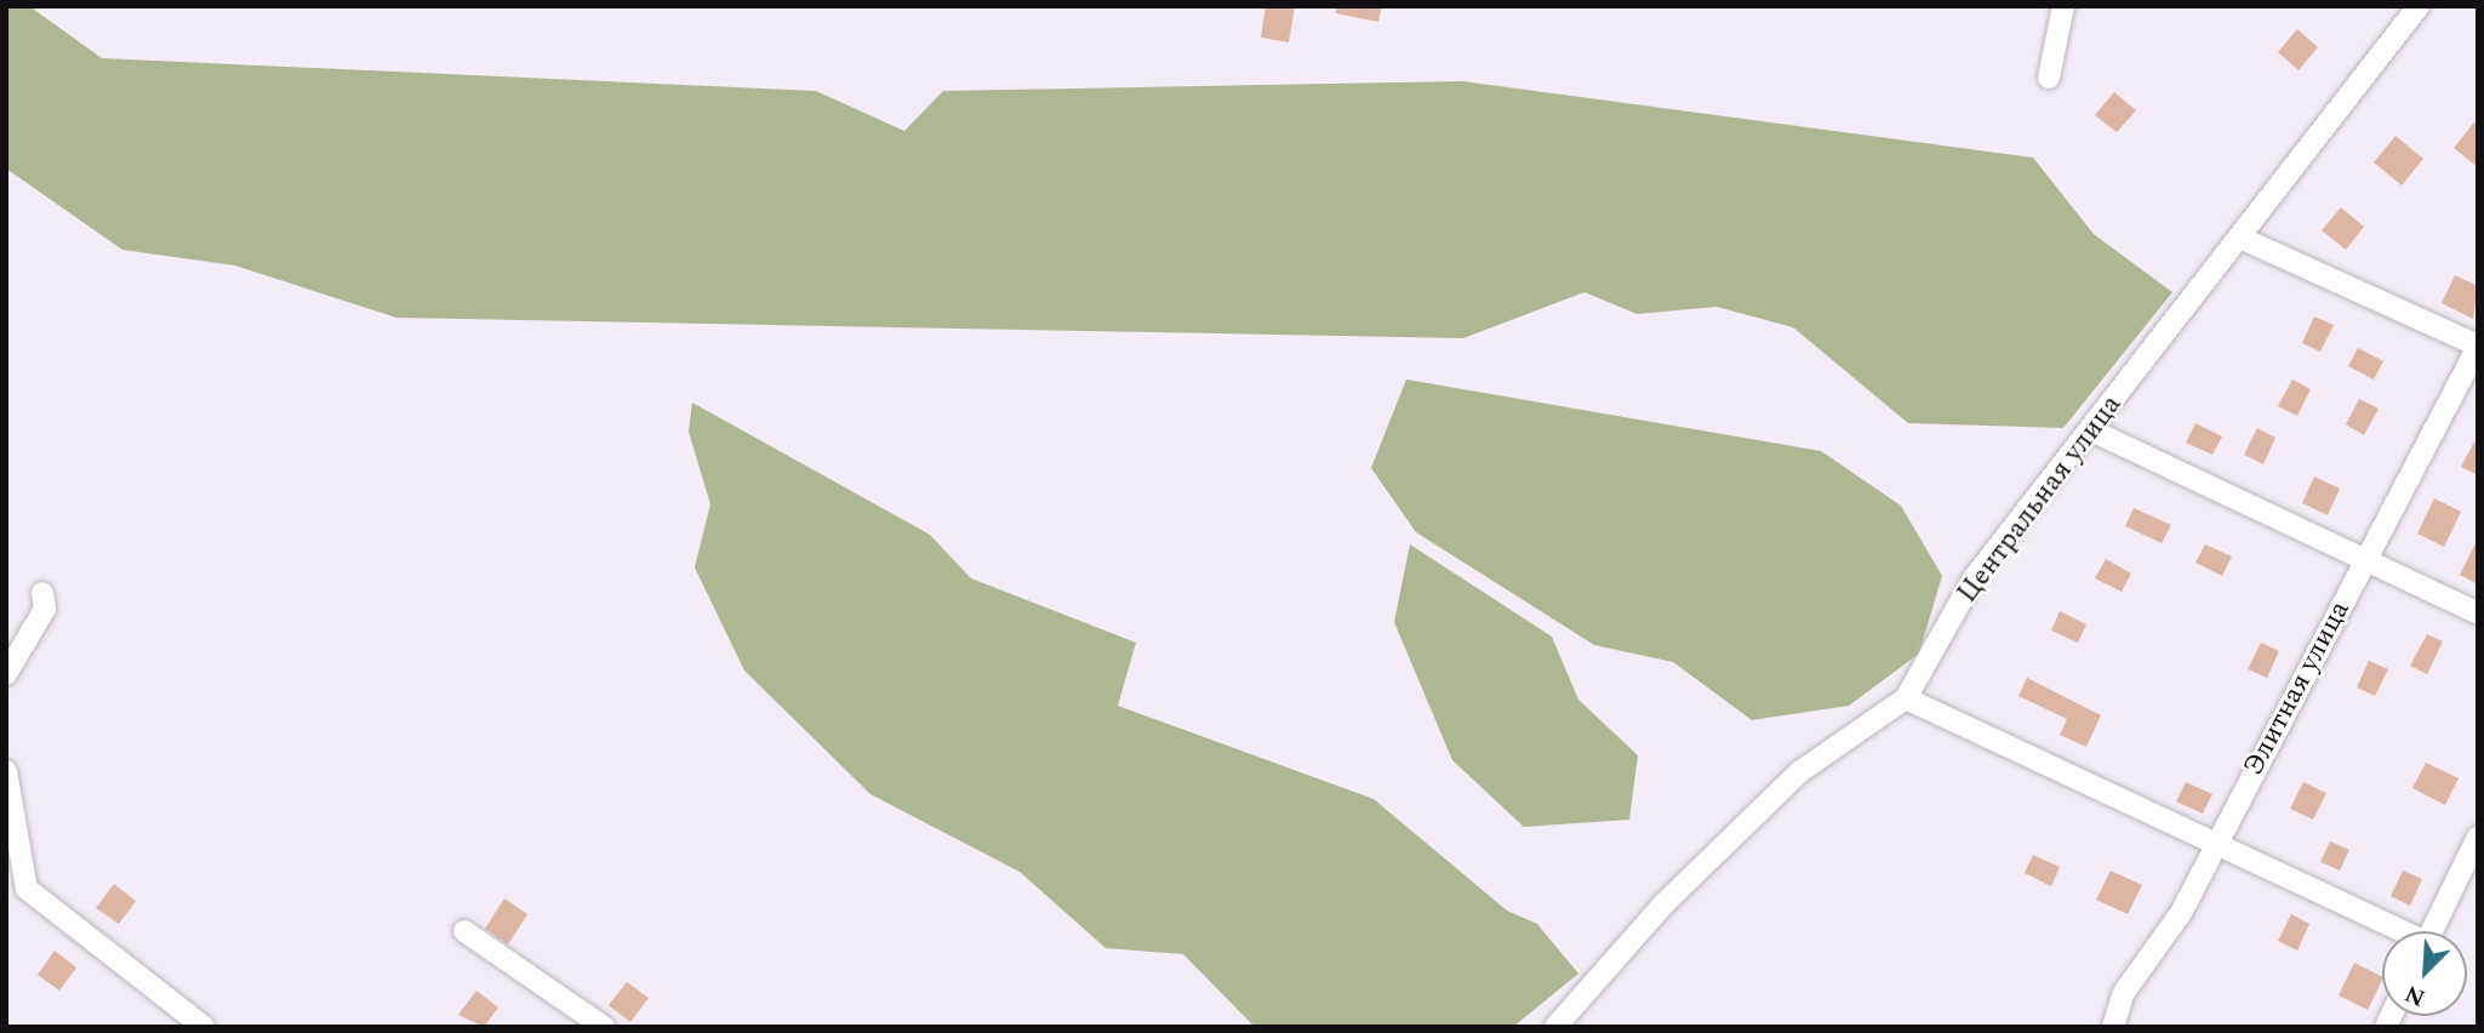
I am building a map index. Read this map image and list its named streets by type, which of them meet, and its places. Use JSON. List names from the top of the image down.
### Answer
{
  "streets": {
    "street": ["Центральная улица", "Элитная улица"]
  },
  "north": "bottom left"
}
